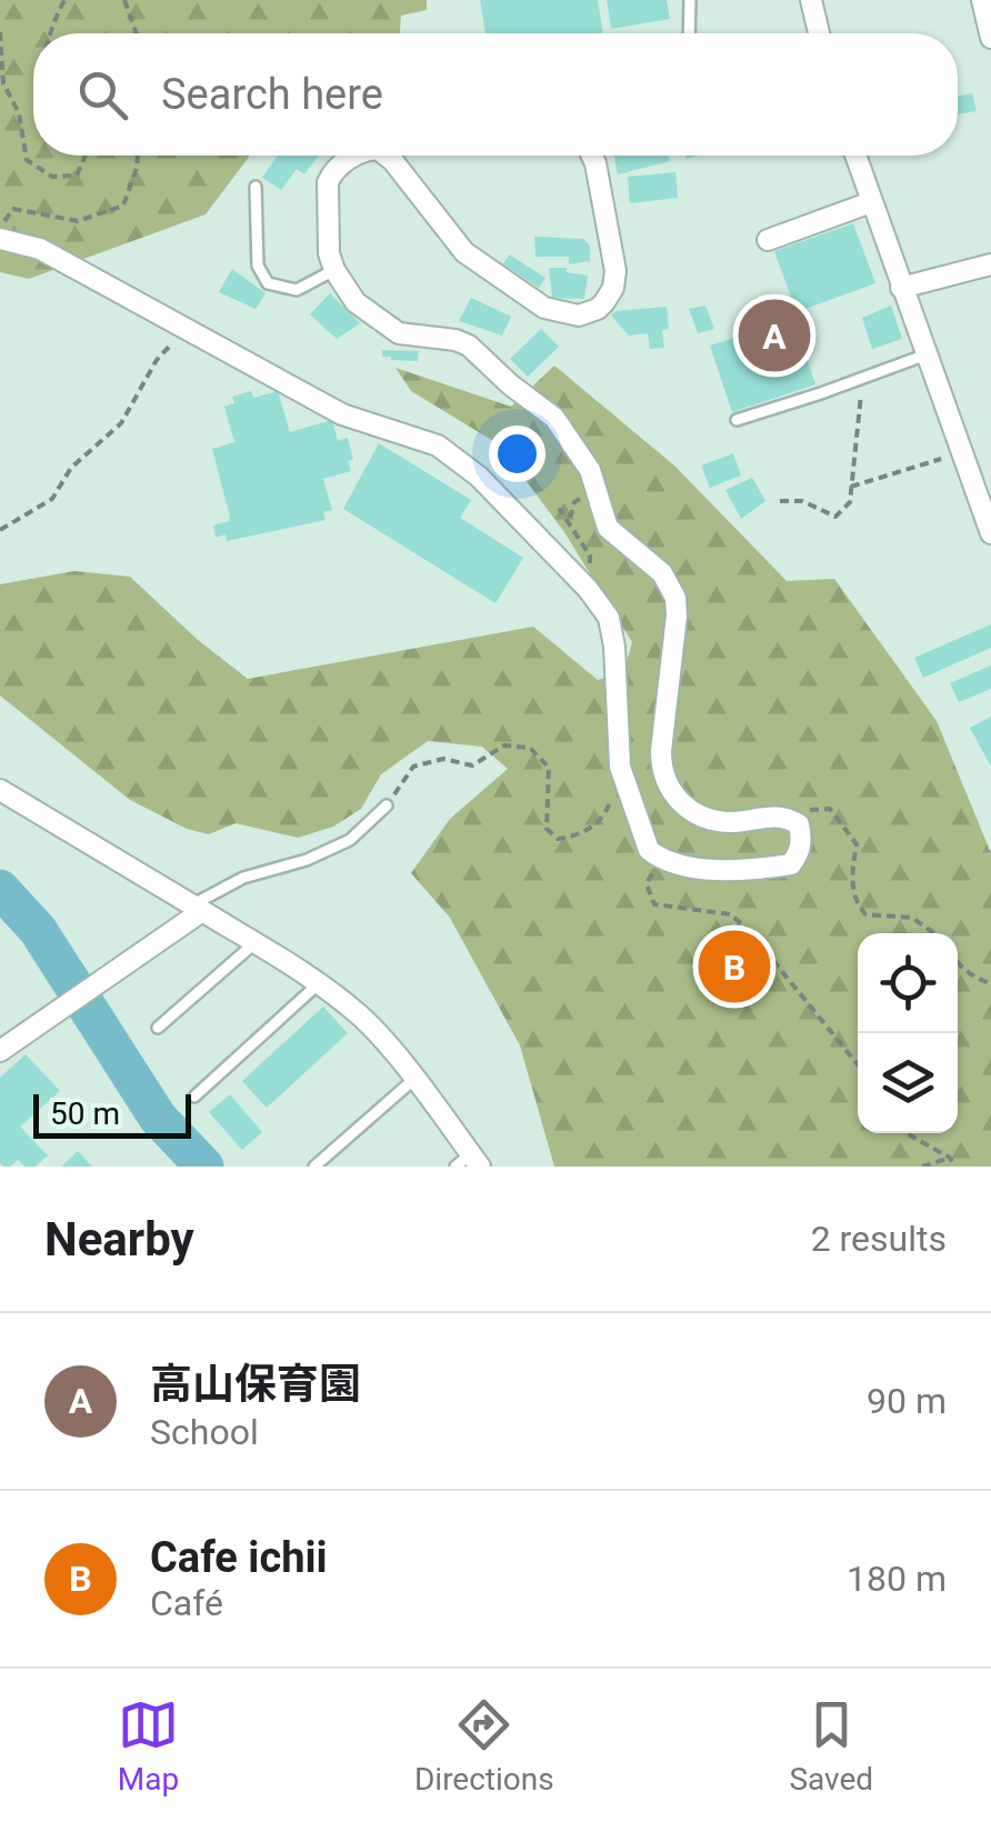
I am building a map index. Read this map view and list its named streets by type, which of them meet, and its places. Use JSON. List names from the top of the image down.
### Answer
{
  "scale_bar": "50 m",
  "page": {
    "search": "Search here",
    "pins": ["A", "B"],
    "scale": "50 m",
    "heading": ["Nearby", "2 results"],
    "list": [
      {
        "mark": "A",
        "name": "高山保育園",
        "note": "School",
        "value": "90 m"
      },
      {
        "mark": "B",
        "name": "Cafe ichii",
        "note": "Café",
        "value": "180 m"
      }
    ],
    "nav": ["Map", "Directions", "Saved"]
  }
}
